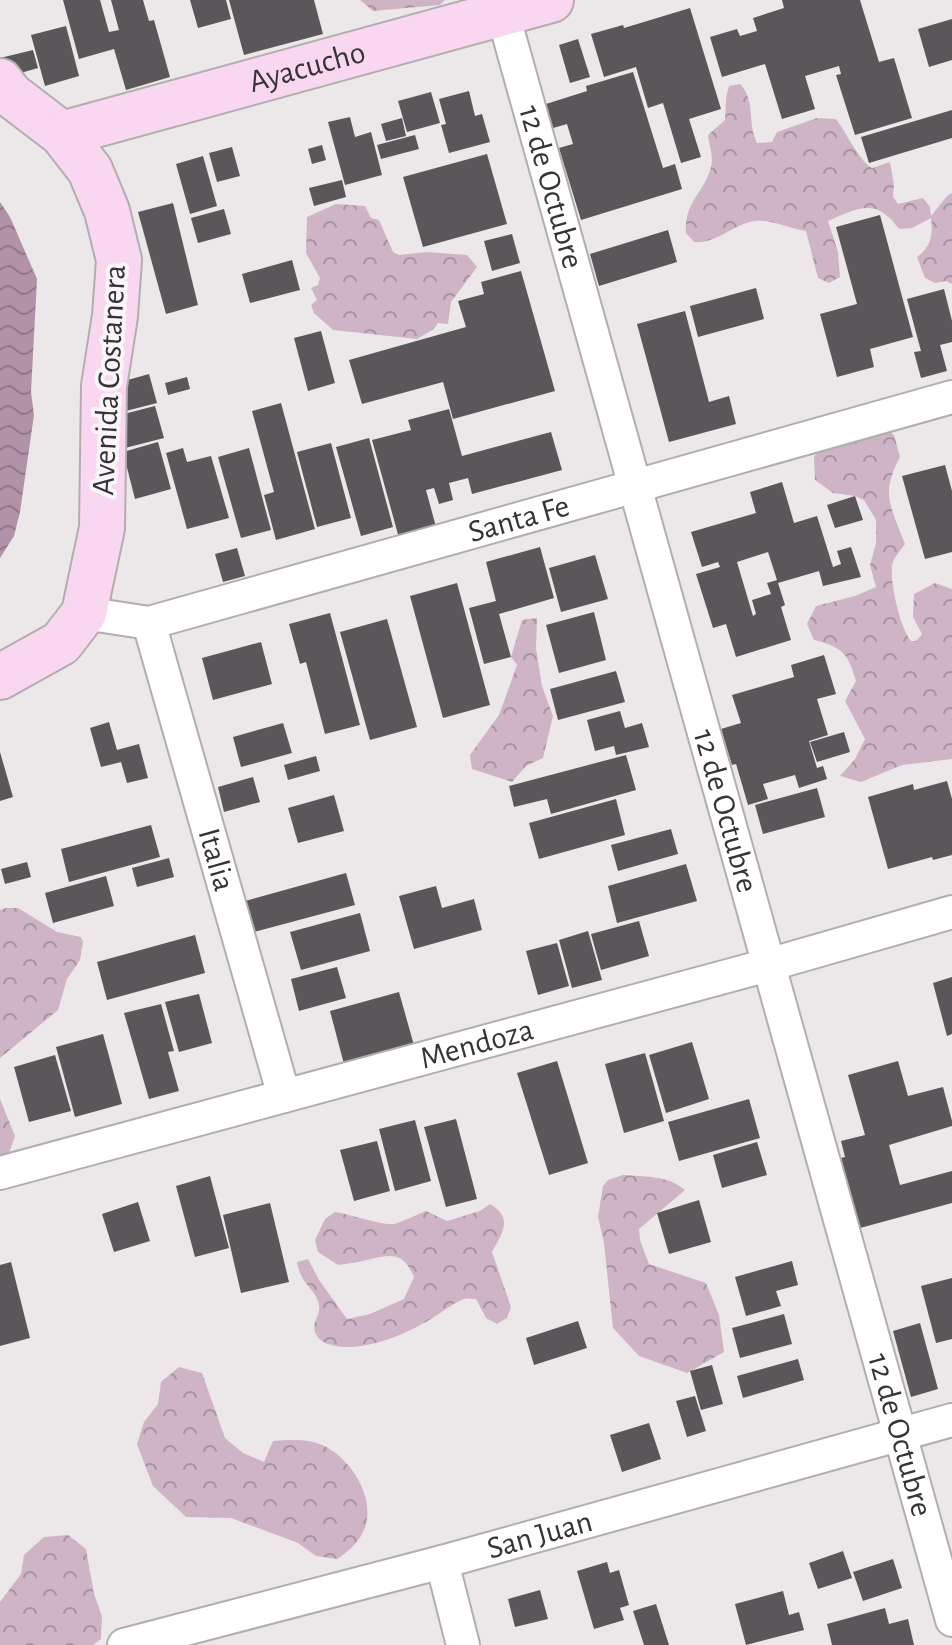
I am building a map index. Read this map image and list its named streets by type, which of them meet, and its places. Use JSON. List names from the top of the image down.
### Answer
{
  "streets": {
    "street": [
      "Ayacucho",
      "12 de Octubre",
      "Avenida Costanera",
      "Santa Fe",
      "Italia",
      "Mendoza",
      "San Juan"
    ]
  },
  "crossings": [
    ["Ayacucho", "12 de Octubre"],
    ["Ayacucho", "Avenida Costanera"],
    ["12 de Octubre", "Santa Fe"],
    ["12 de Octubre", "Mendoza"],
    ["12 de Octubre", "San Juan"],
    ["Avenida Costanera", "Santa Fe"],
    ["Santa Fe", "Italia"],
    ["Italia", "Mendoza"]
  ]
}
